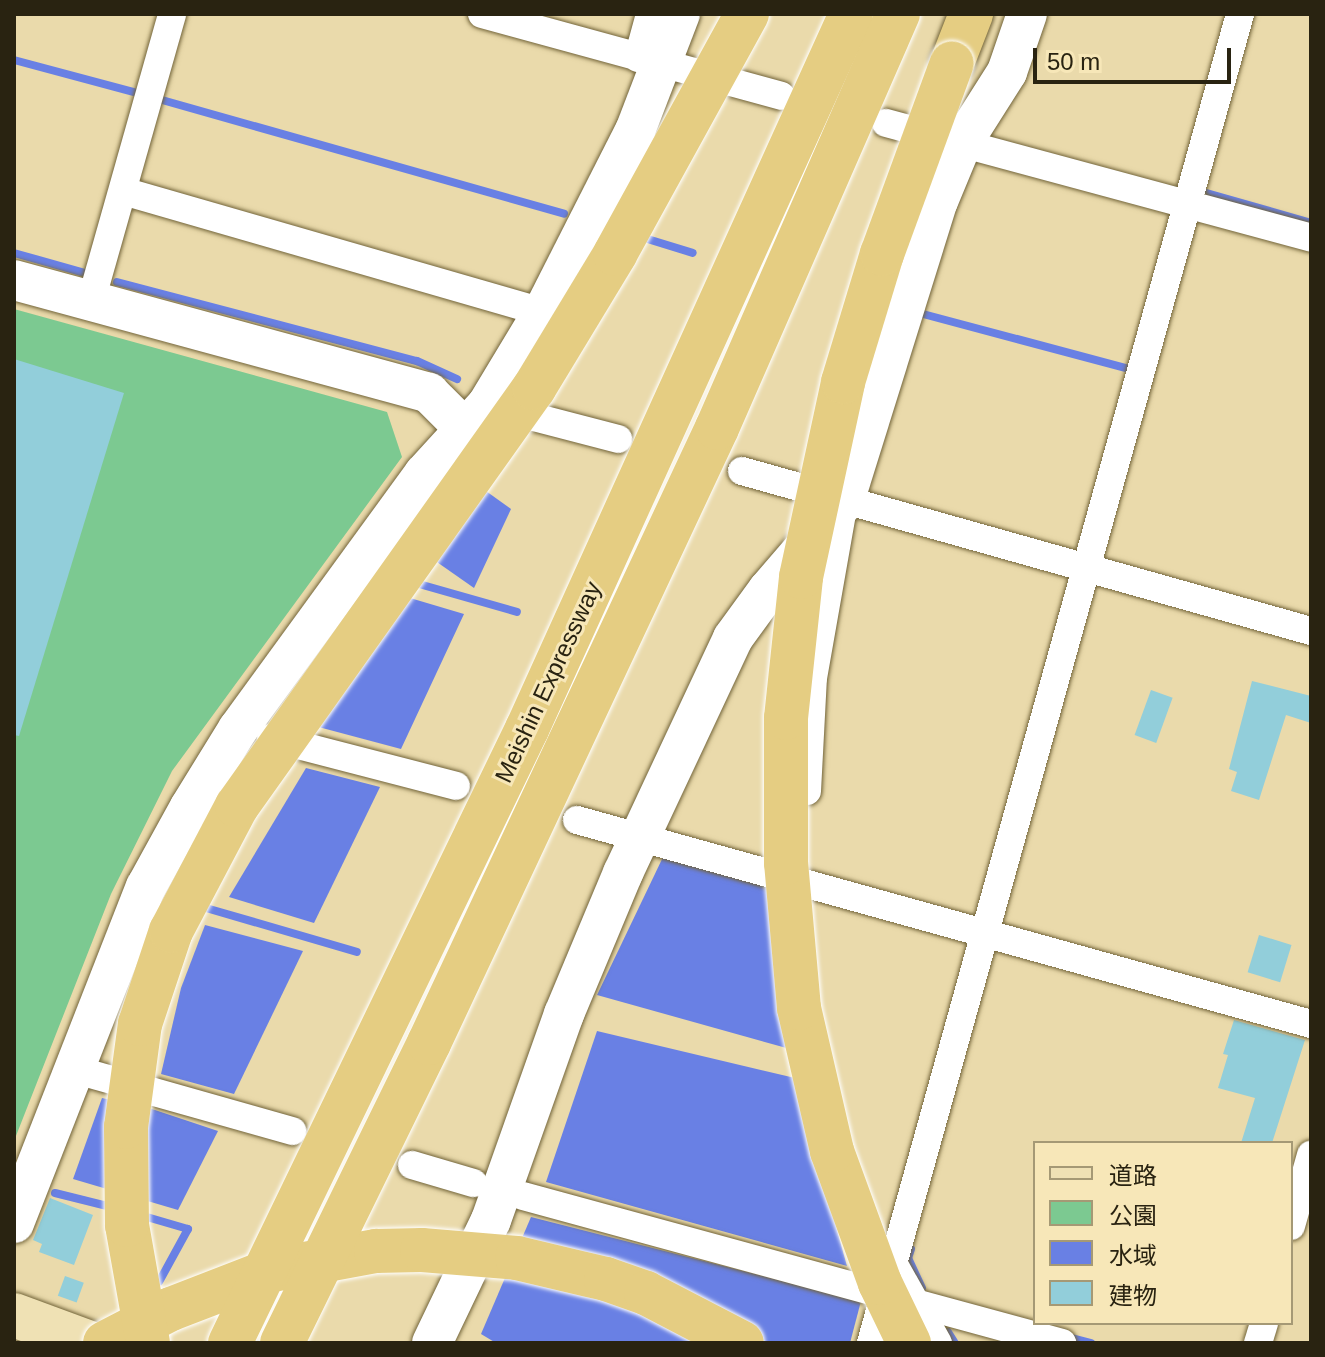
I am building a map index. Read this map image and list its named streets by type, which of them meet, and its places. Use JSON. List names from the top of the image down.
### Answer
{
  "streets": {
    "highway": ["Meishin Expressway"]
  },
  "legend": [
    "道路",
    "公園",
    "水域",
    "建物"
  ],
  "scale_bar": "50 m"
}
